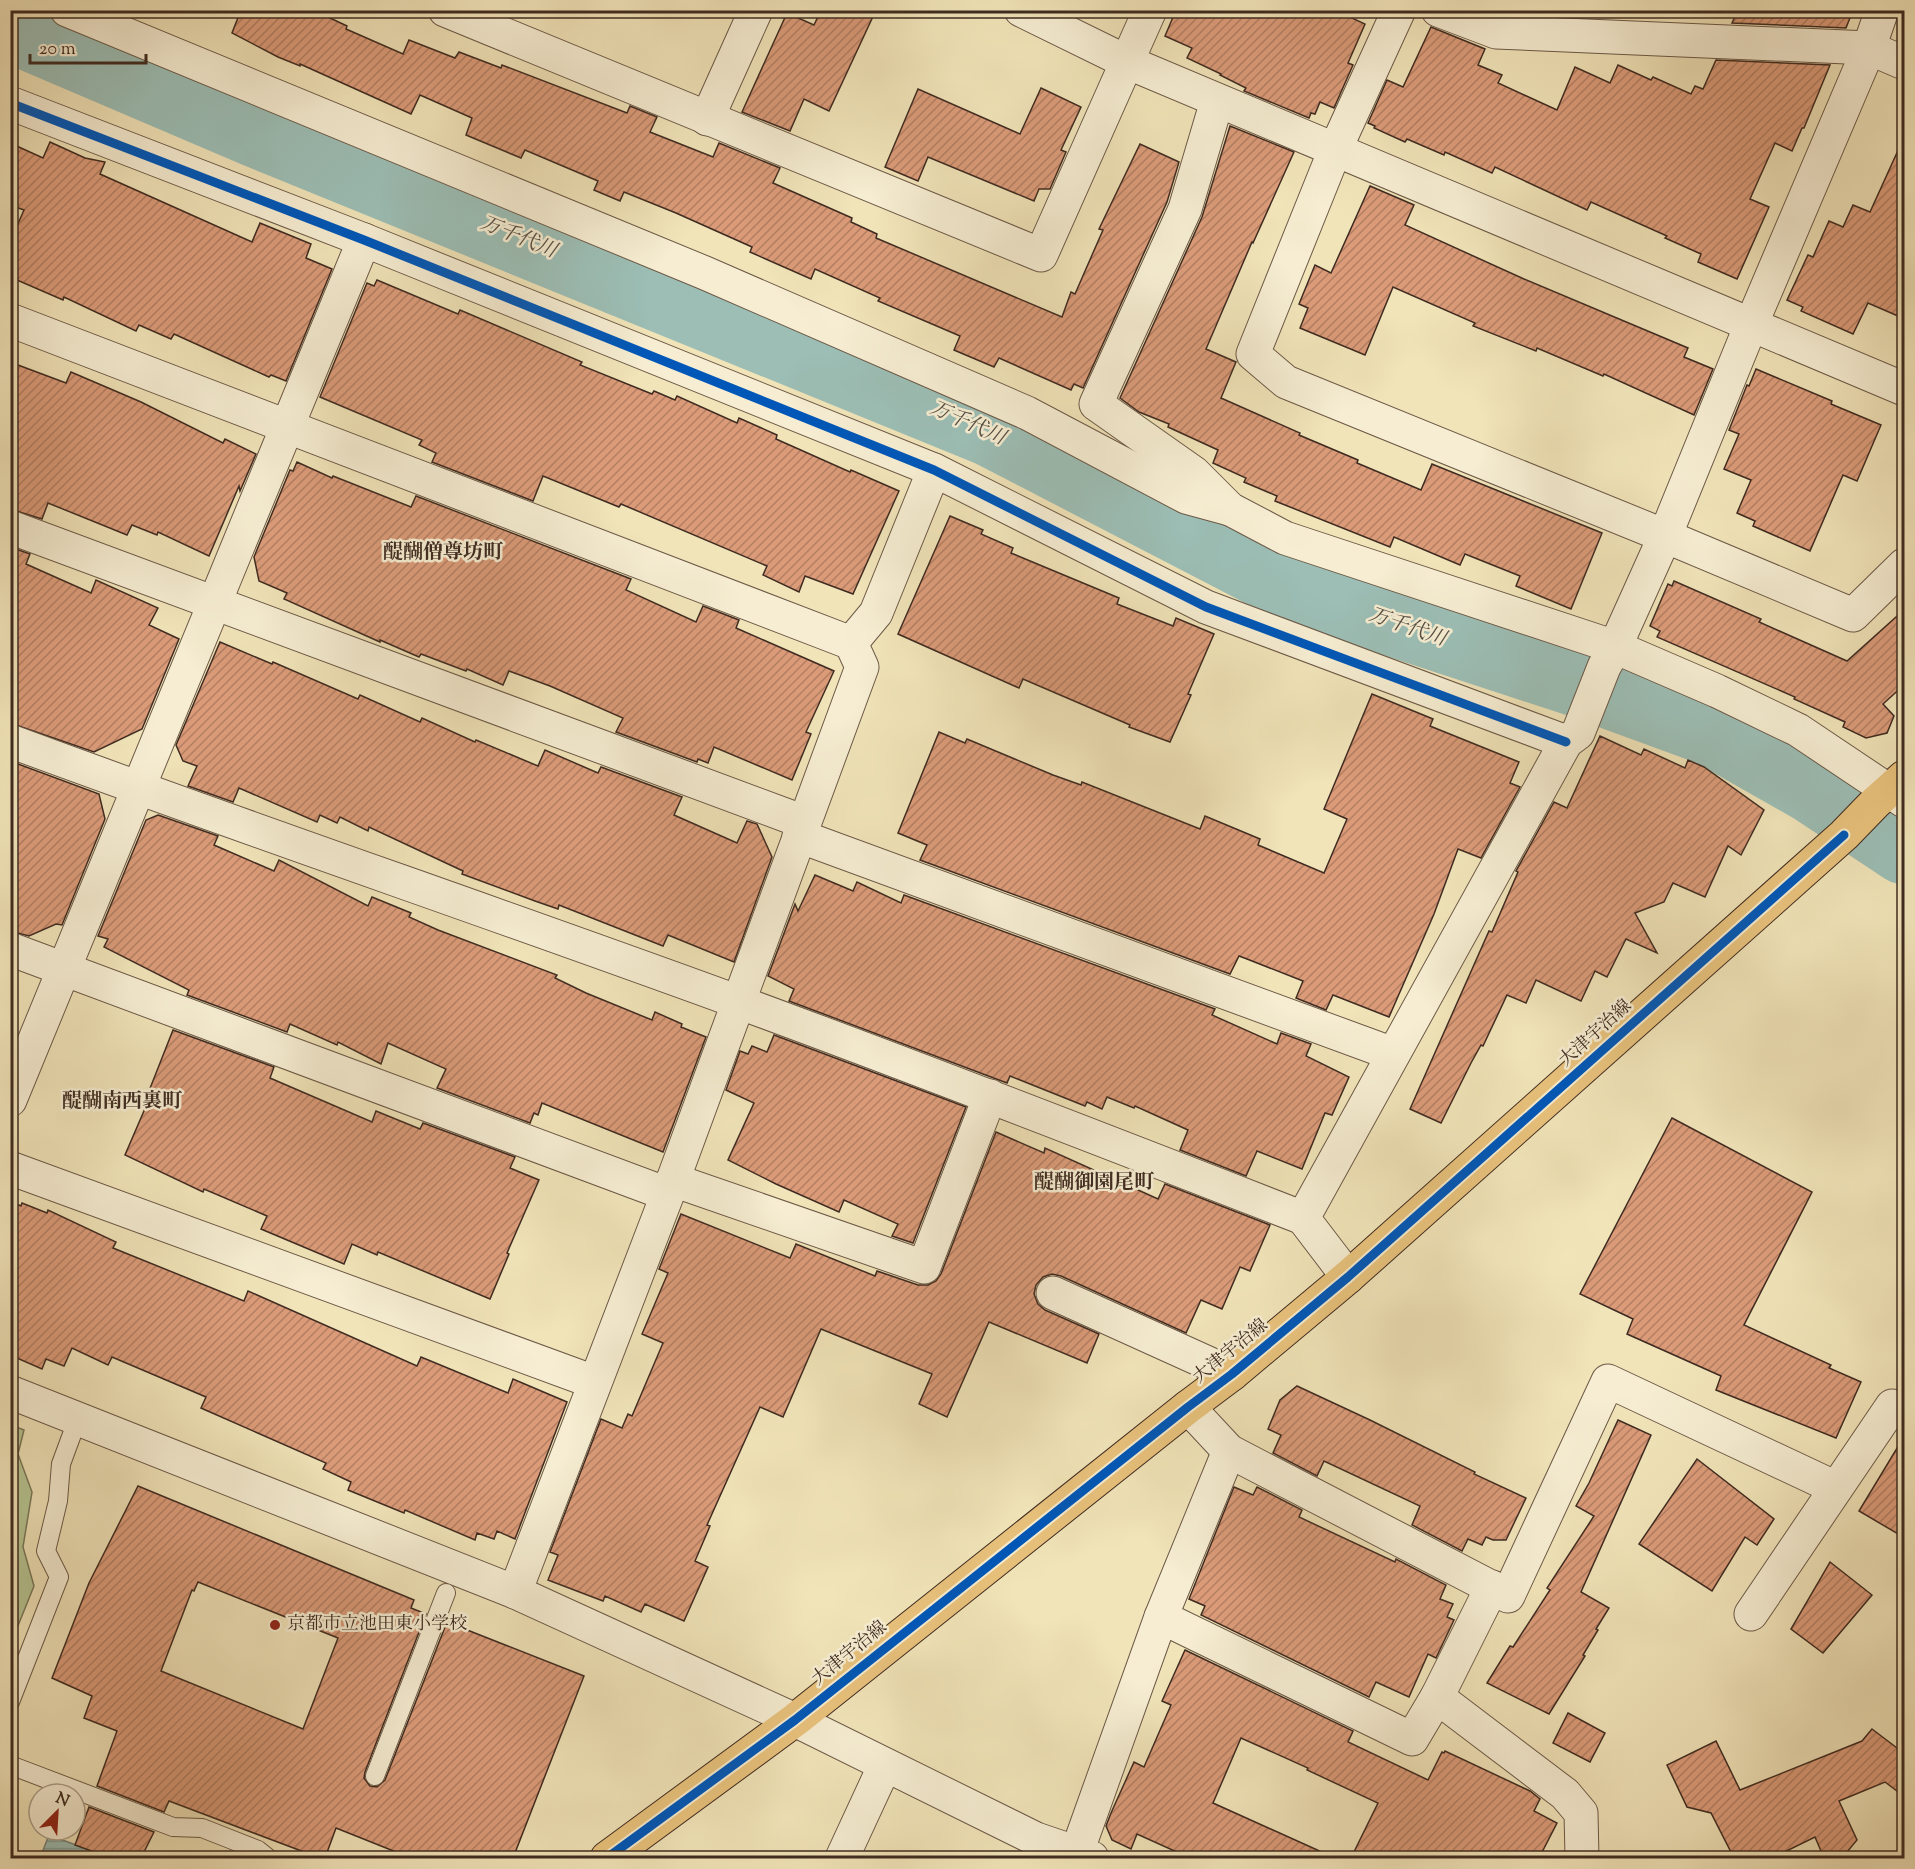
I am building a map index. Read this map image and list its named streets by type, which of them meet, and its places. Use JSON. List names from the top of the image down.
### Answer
{
  "streets": {
    "main road": ["大津宇治線"]
  },
  "districts": ["醍醐僧尊坊町", "醍醐南西裏町", "醍醐御園尾町"],
  "water": ["万千代川"],
  "places": ["京都市立池田東小学校"],
  "scale_bar": "20 m",
  "north": "top right"
}
